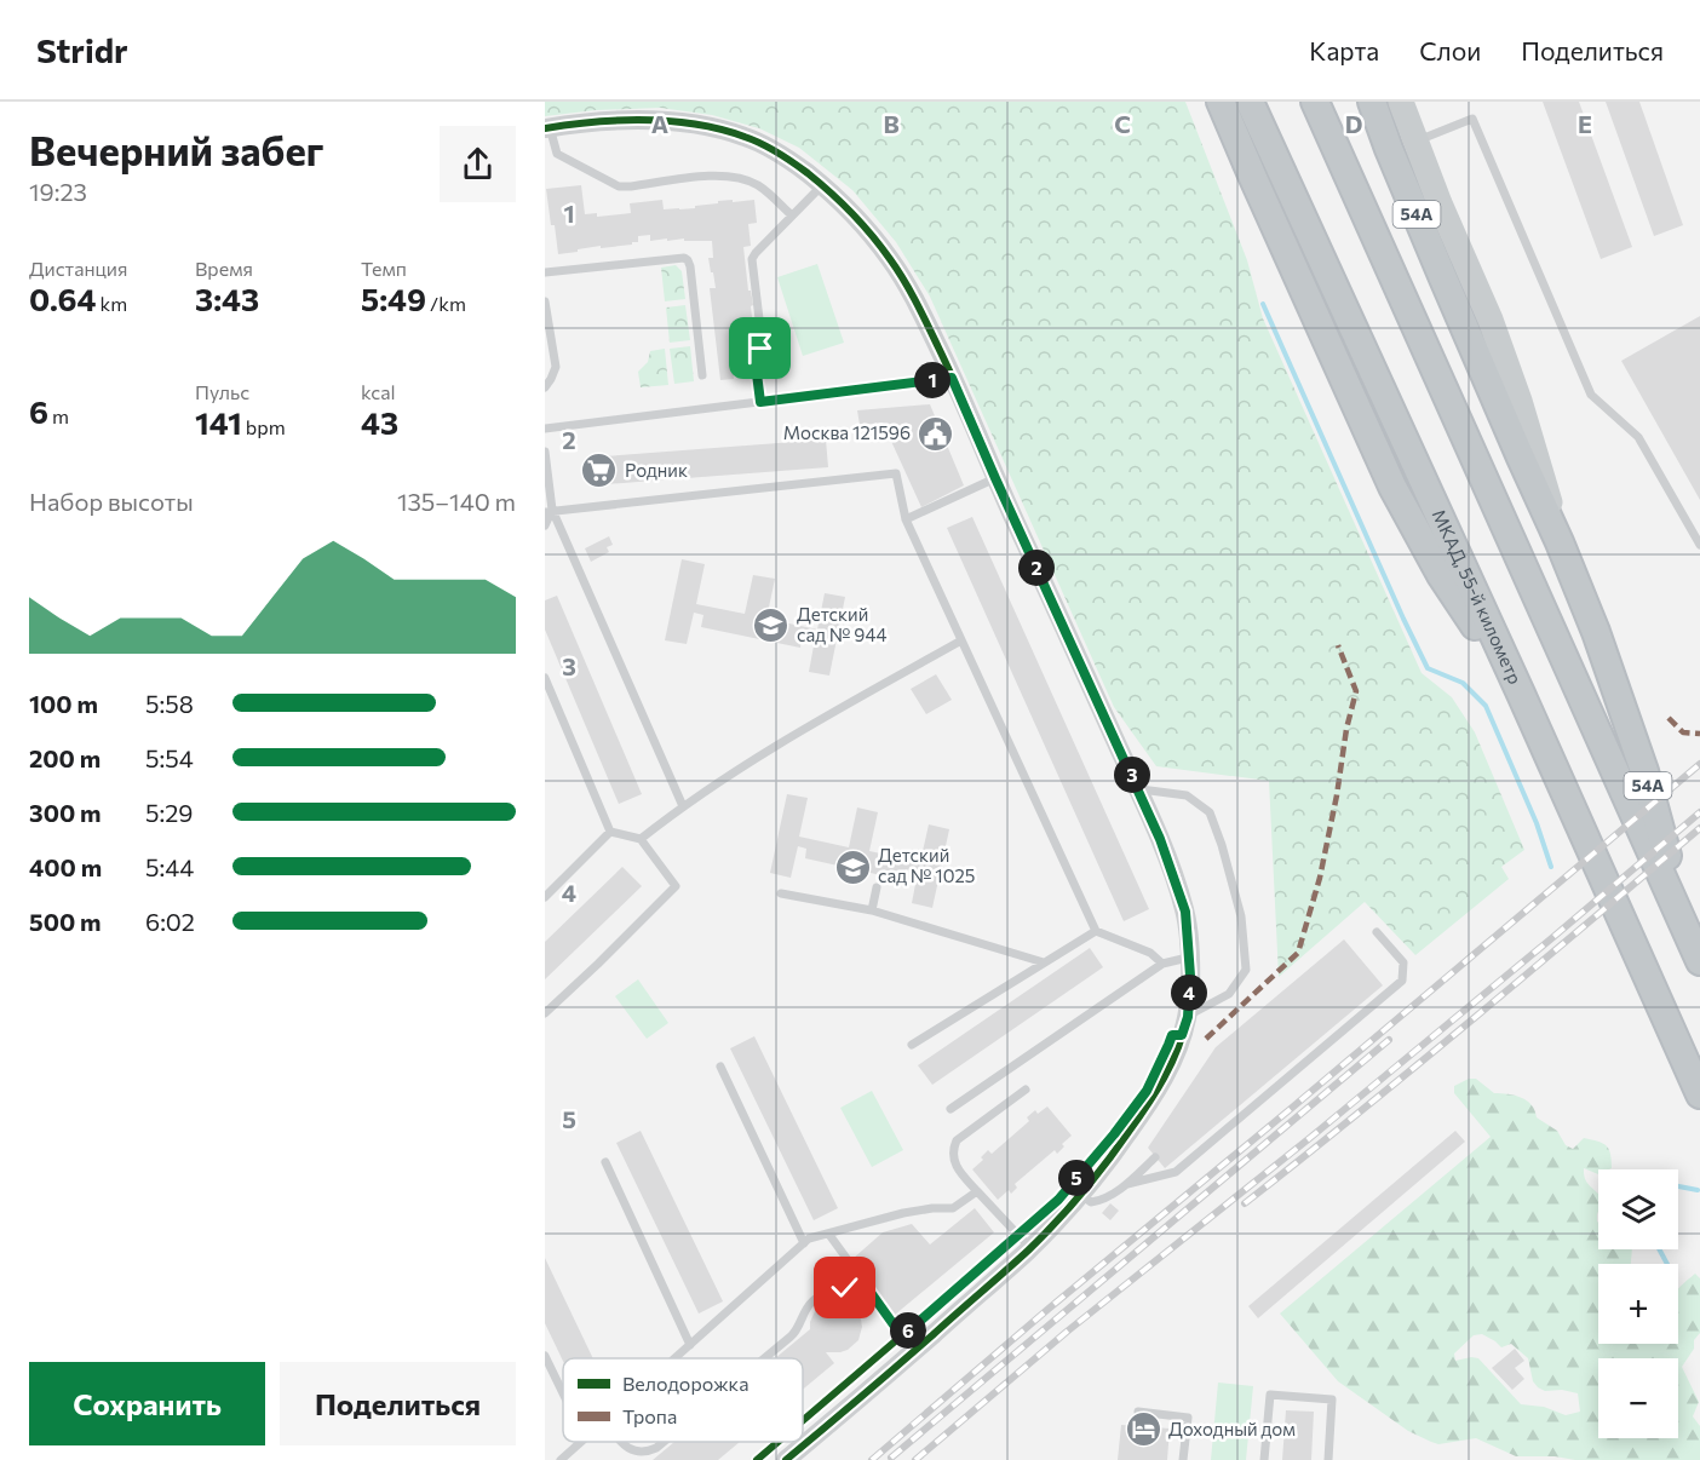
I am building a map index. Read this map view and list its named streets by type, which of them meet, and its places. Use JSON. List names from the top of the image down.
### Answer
{
  "streets": {
    "highway": ["54А", "МКАД, 55-й километр"]
  },
  "places": {
    "public building": ["Москва 121596"],
    "supermarket": ["Родник"],
    "school or university": ["Детский сад № 944", "Детский сад № 1025"],
    "hotel": ["Доходный дом"]
  },
  "legend": ["Велодорожка", "Тропа"],
  "page": {
    "header": "Stridr",
    "nav": ["Карта", "Слои", "Поделиться"],
    "heading": ["Вечерний забег", "19:23"],
    "stats": [
      ["Дистанция", "0.64 km"],
      ["Время", "3:43"],
      ["Темп", "5:49 /km"],
      ["6 m"],
      ["Пульс", "141 bpm"],
      ["kcal", "43"]
    ],
    "pins": [
      "1",
      "2",
      "3",
      "4",
      "5",
      "6"
    ],
    "chart": ["Набор высоты", "135–140 m"],
    "list": [
      {
        "name": "100 m",
        "note": "5:58"
      },
      {
        "name": "200 m",
        "note": "5:54"
      },
      {
        "name": "300 m",
        "note": "5:29"
      },
      {
        "name": "400 m",
        "note": "5:44"
      },
      {
        "name": "500 m",
        "note": "6:02"
      }
    ],
    "map_buttons": ["+", "−"],
    "buttons": ["Сохранить", "Поделиться"]
  },
  "grid": {
    "columns": [
      "A",
      "B",
      "C",
      "D",
      "E"
    ],
    "rows": [
      "1",
      "2",
      "3",
      "4",
      "5"
    ]
  }
}
